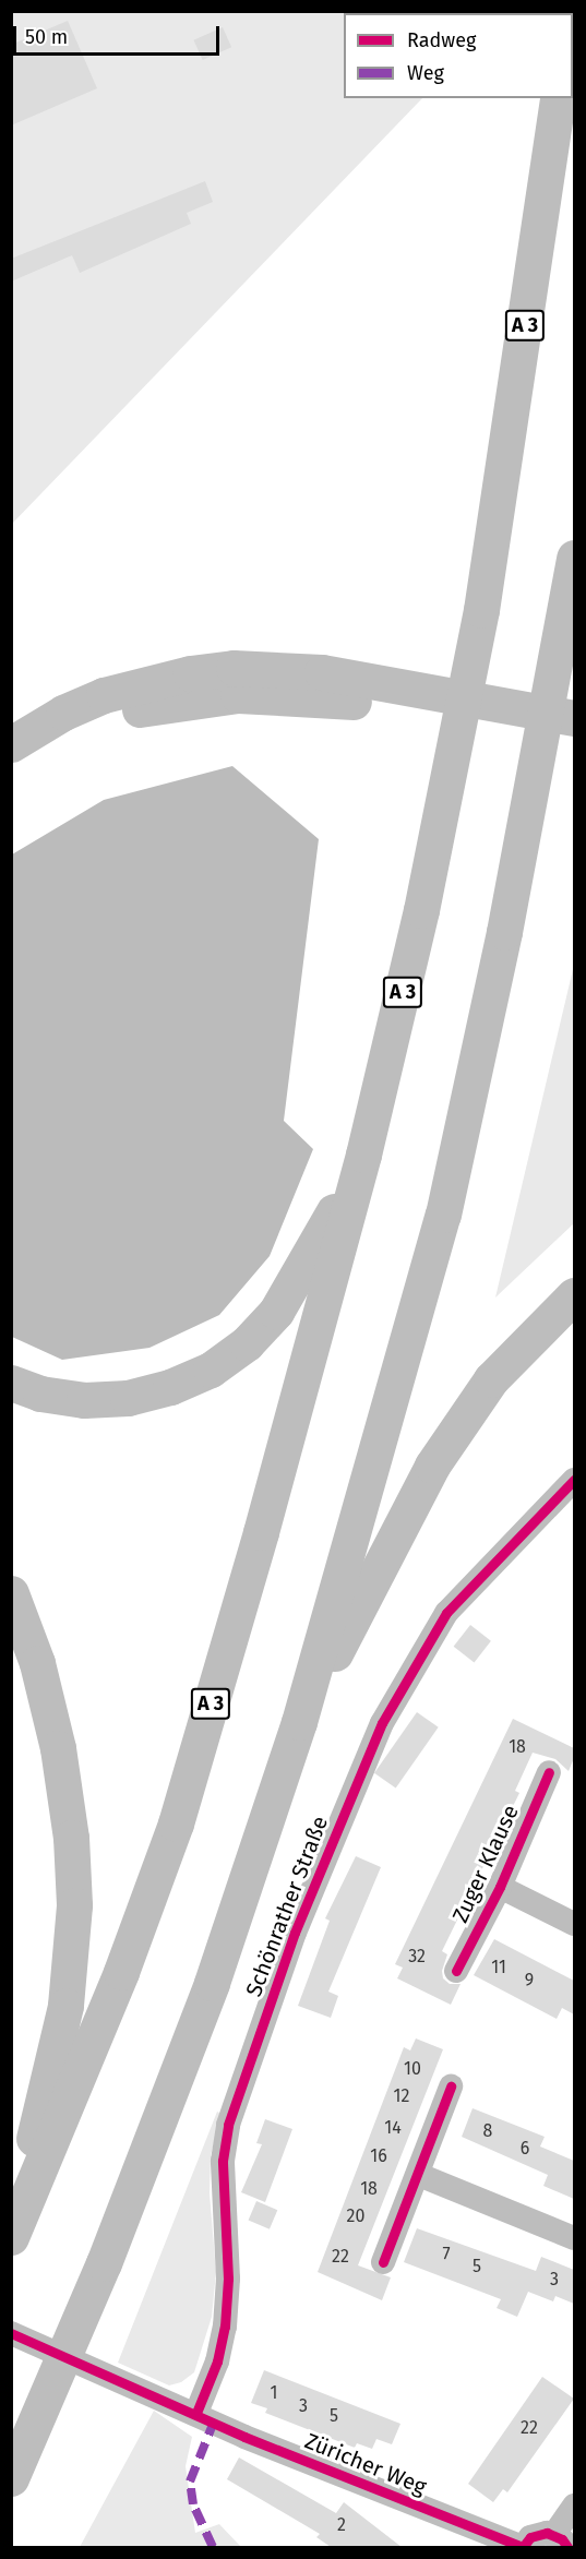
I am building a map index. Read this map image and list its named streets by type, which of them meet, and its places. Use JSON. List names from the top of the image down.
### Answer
{
  "streets": {
    "highway": ["A 3"],
    "street": ["Zuger Klause", "Schönrather Straße", "Züricher Weg"]
  },
  "crossings": [
    ["Schönrather Straße", "Züricher Weg"]
  ],
  "house_numbers": [
    "18",
    "32",
    "11",
    "9",
    "10",
    "12",
    "14",
    "8",
    "6",
    "16",
    "18",
    "20",
    "7",
    "22",
    "5",
    "3",
    "1",
    "3",
    "5",
    "22",
    "2"
  ],
  "legend": ["Radweg", "Weg"],
  "scale_bar": "50 m"
}
